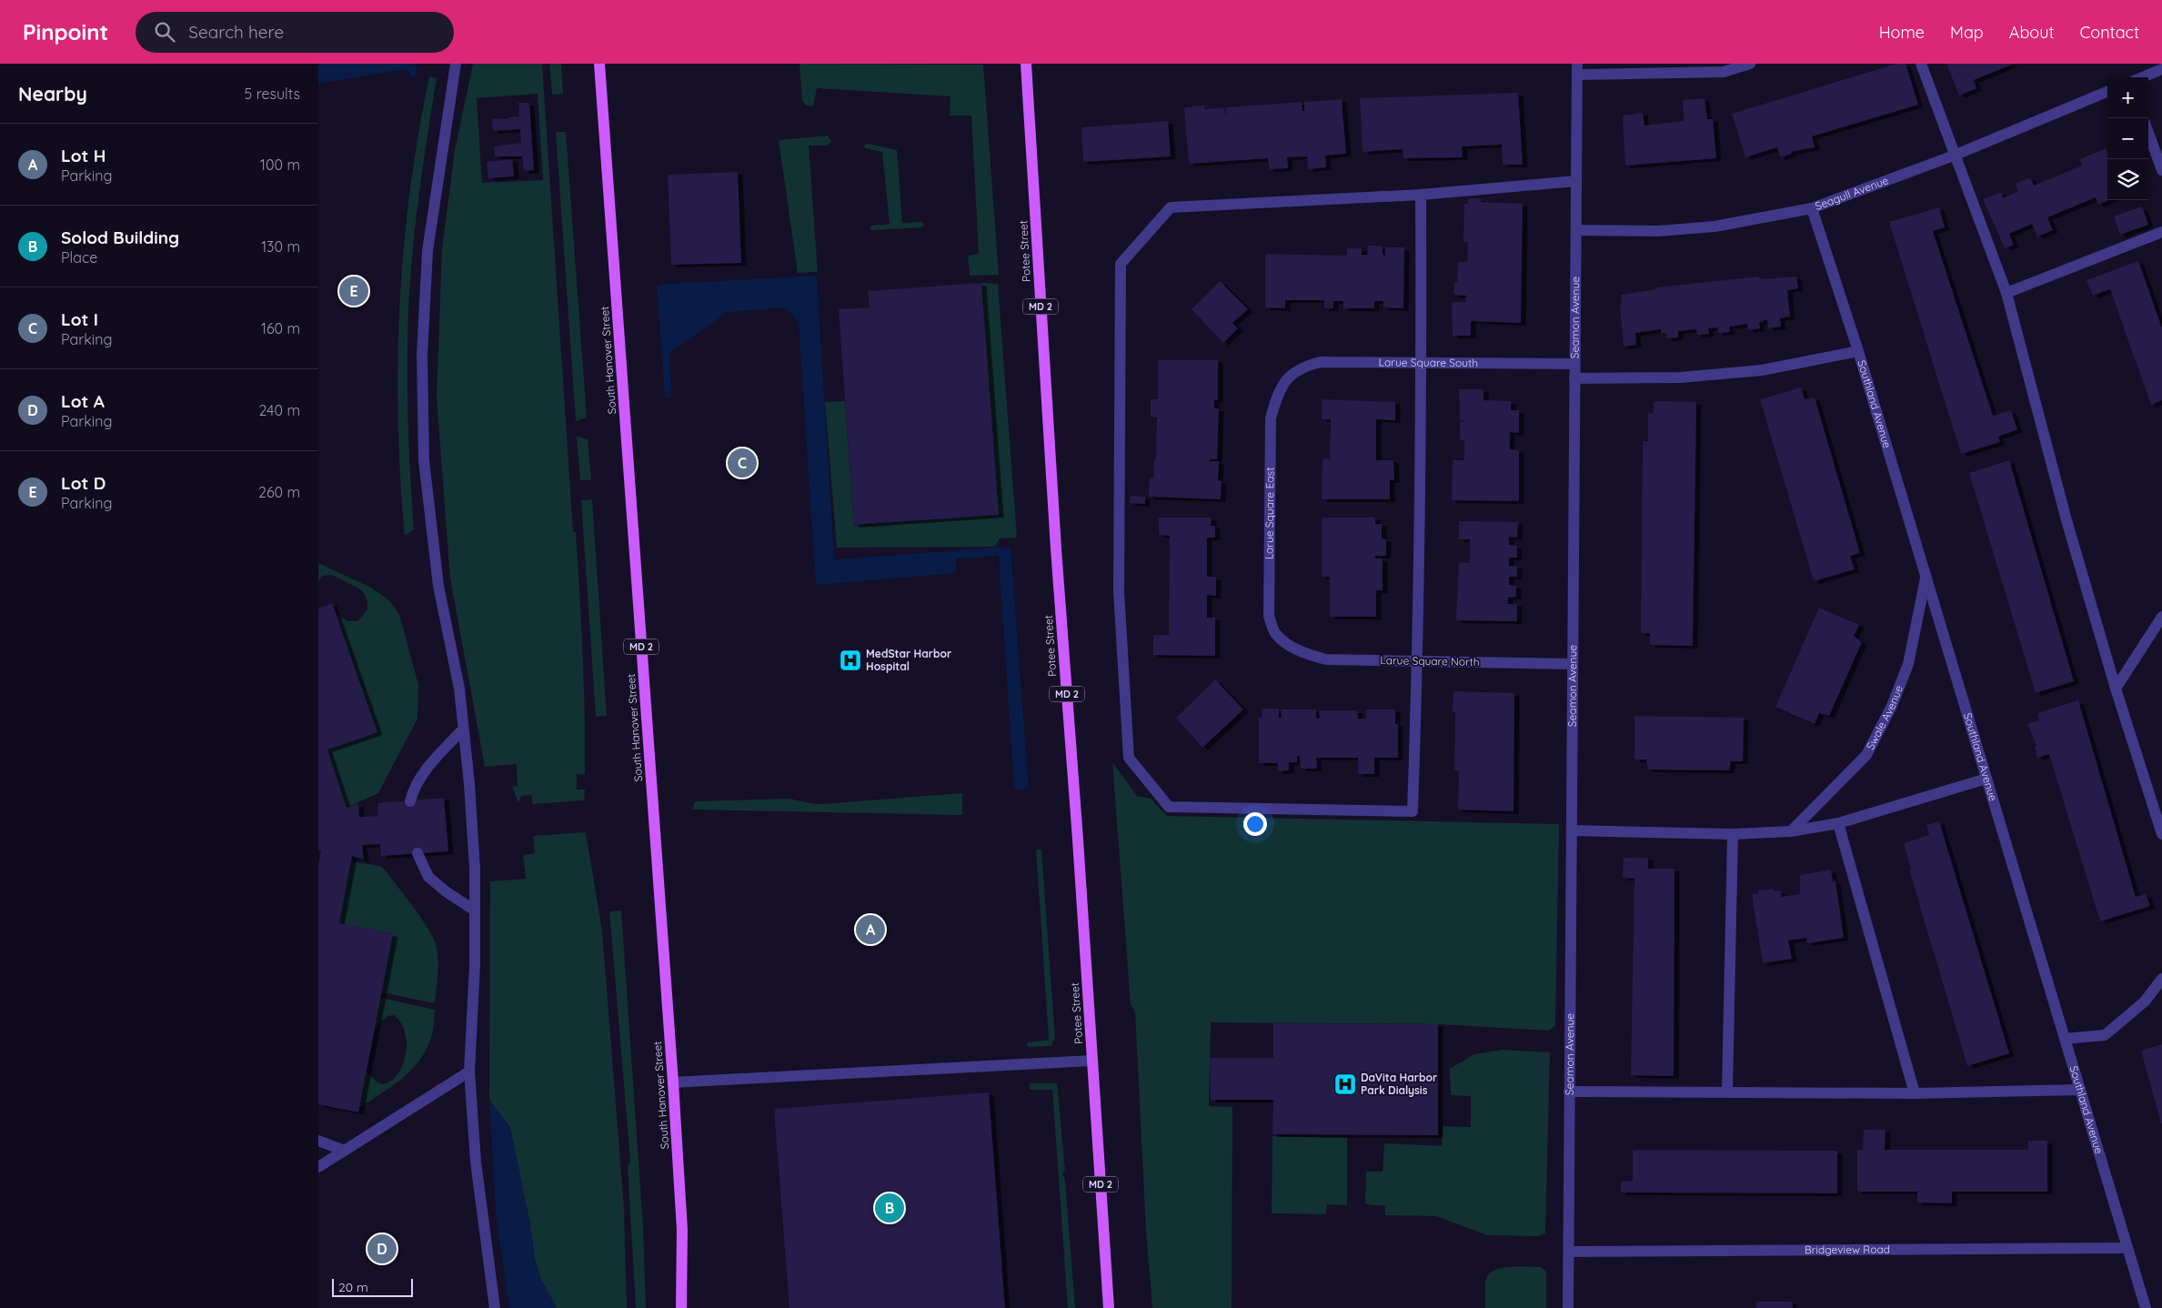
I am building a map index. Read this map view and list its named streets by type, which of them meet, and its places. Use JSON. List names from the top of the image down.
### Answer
{
  "streets": {
    "main road": ["Potee Street", "MD 2", "South Hanover Street"],
    "street": [
      "Seagull Avenue",
      "Seamon Avenue",
      "Larue Square South",
      "Southland Avenue",
      "Larue Square East",
      "Larue Square North",
      "Swale Avenue",
      "Bridgeview Road"
    ]
  },
  "crossings": [
    ["Seagull Avenue", "Seamon Avenue"],
    ["Seagull Avenue", "Southland Avenue"],
    ["Seamon Avenue", "Larue Square South"],
    ["Seamon Avenue", "Larue Square North"],
    ["Seamon Avenue", "Bridgeview Road"],
    ["Larue Square South", "Larue Square East"],
    ["Southland Avenue", "Swale Avenue"],
    ["Southland Avenue", "Bridgeview Road"],
    ["Larue Square East", "Larue Square North"]
  ],
  "places": {
    "hospital": ["MedStar Harbor Hospital", "DaVita Harbor Park Dialysis"]
  },
  "scale_bar": "20 m",
  "page": {
    "header": "Pinpoint",
    "search": "Search here",
    "nav": [
      "Home",
      "Map",
      "About",
      "Contact"
    ],
    "heading": ["Nearby", "5 results"],
    "map_buttons": ["+", "−"],
    "list": [
      {
        "mark": "A",
        "name": "Lot H",
        "note": "Parking",
        "value": "100 m"
      },
      {
        "mark": "B",
        "name": "Solod Building",
        "note": "Place",
        "value": "130 m"
      },
      {
        "mark": "C",
        "name": "Lot I",
        "note": "Parking",
        "value": "160 m"
      },
      {
        "mark": "D",
        "name": "Lot A",
        "note": "Parking",
        "value": "240 m"
      },
      {
        "mark": "E",
        "name": "Lot D",
        "note": "Parking",
        "value": "260 m"
      }
    ],
    "pins": [
      "E",
      "C",
      "A",
      "B",
      "D"
    ],
    "scale": "20 m"
  }
}
